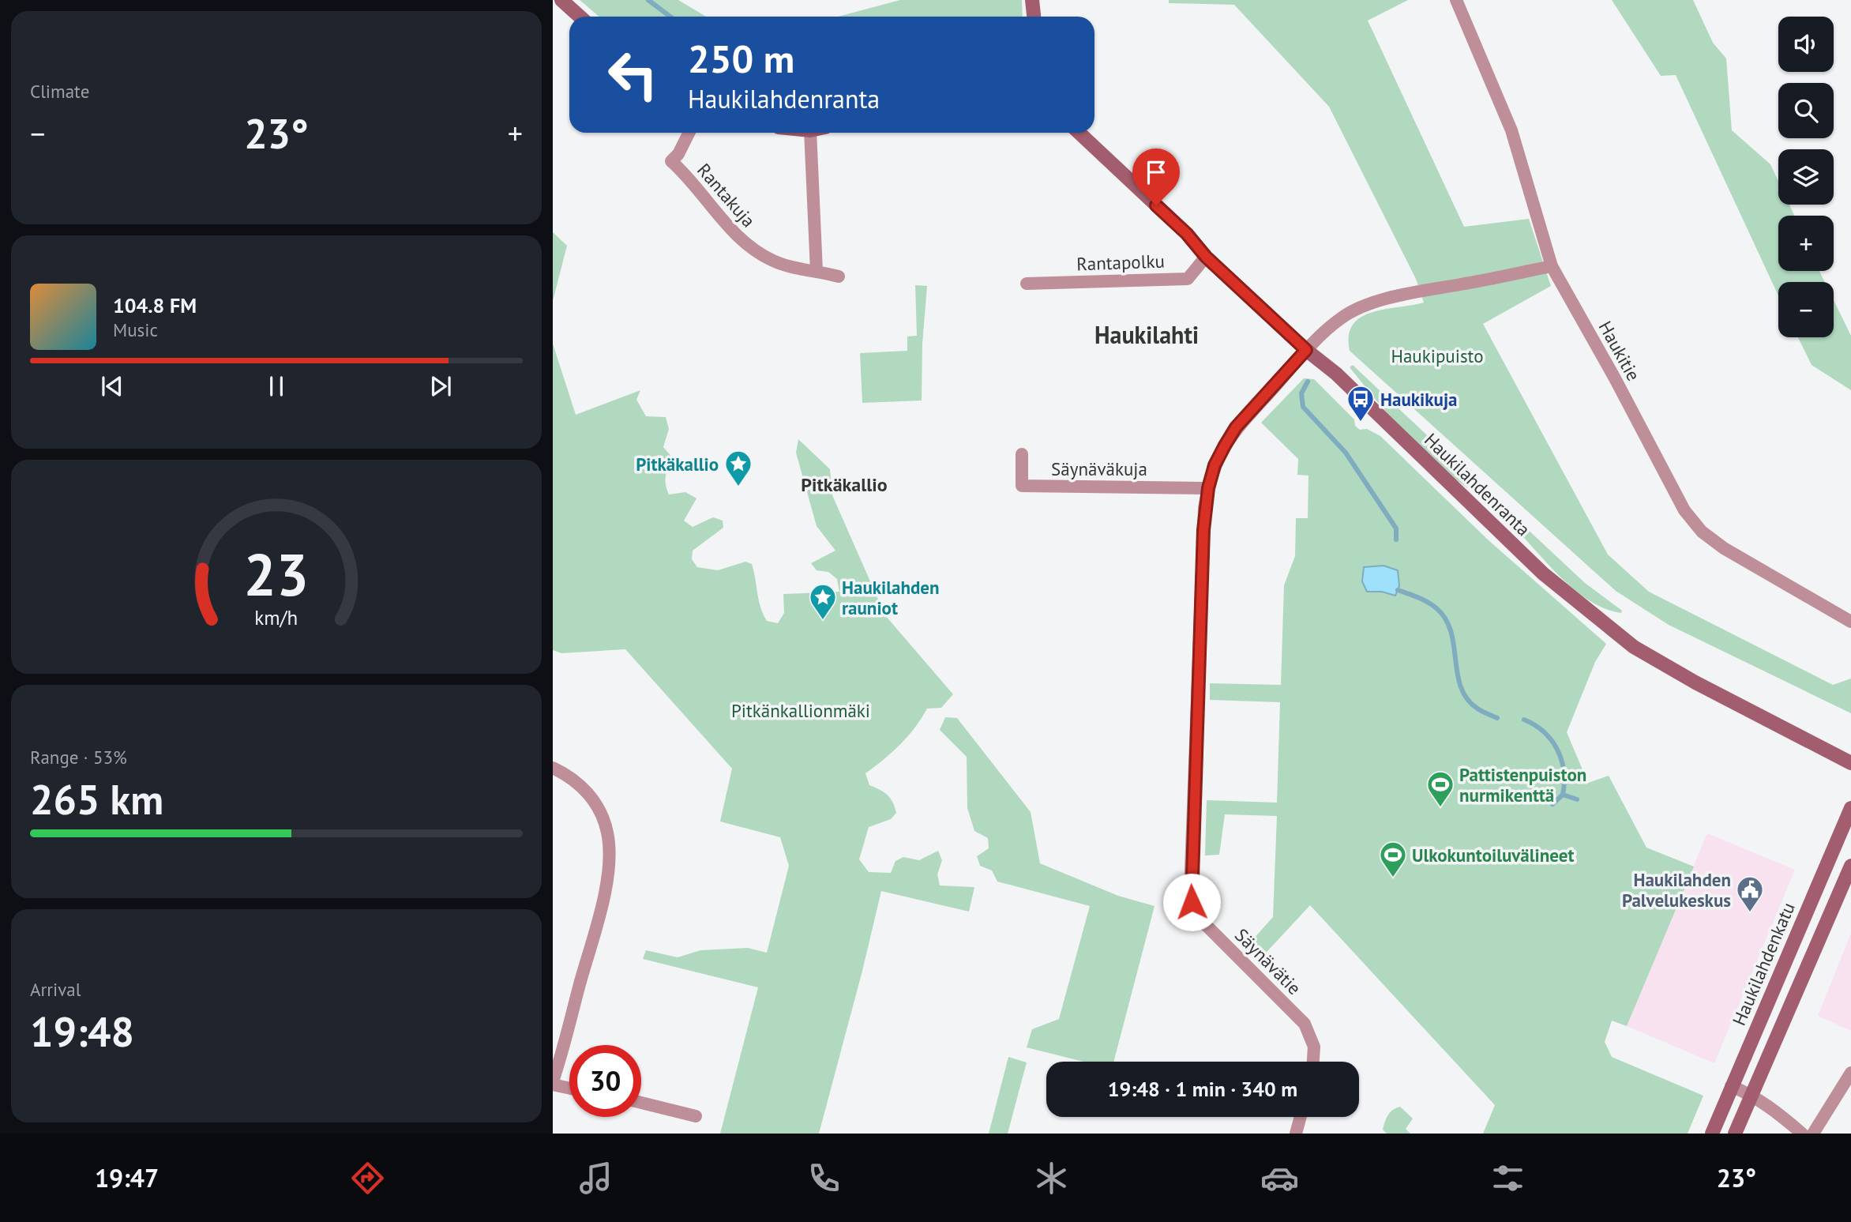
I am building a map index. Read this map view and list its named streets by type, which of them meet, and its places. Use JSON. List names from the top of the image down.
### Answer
{
  "streets": {
    "street": [
      "Rantakuja",
      "Rantapolku",
      "Haukitie",
      "Säynäväkuja",
      "Haukilahdenranta",
      "Säynävätie",
      "Haukilahdenkatu"
    ]
  },
  "crossings": [
    ["Rantapolku", "Haukilahdenranta"],
    ["Säynäväkuja", "Säynävätie"],
    ["Haukilahdenranta", "Säynävätie"]
  ],
  "districts": ["Haukilahti", "Pitkäkallio"],
  "parks": ["Haukipuisto", "Pitkänkallionmäki"],
  "places": {
    "bus stop": ["Haukikuja"],
    "place": ["Pitkäkallio", "Haukilahden rauniot"],
    "sports": ["Pattistenpuiston nurmikenttä", "Ulkokuntoiluvälineet"],
    "public building": ["Haukilahden Palvelukeskus"]
  },
  "page": {
    "tile": [
      "Climate",
      ["Range · 53%", "265 km"],
      ["Arrival", "19:48"]
    ],
    "map_buttons": ["+", "−"],
    "turn": ["250 m", "Haukilahdenranta"],
    "heat": ["−", "23°", "+"],
    "song": ["104.8 FM", "Music"],
    "limit": "30",
    "trip": "19:48 · 1 min · 340 m",
    "tabs": ["19:47", "23°"],
    "gauge": ["23", "km/h"]
  }
}
